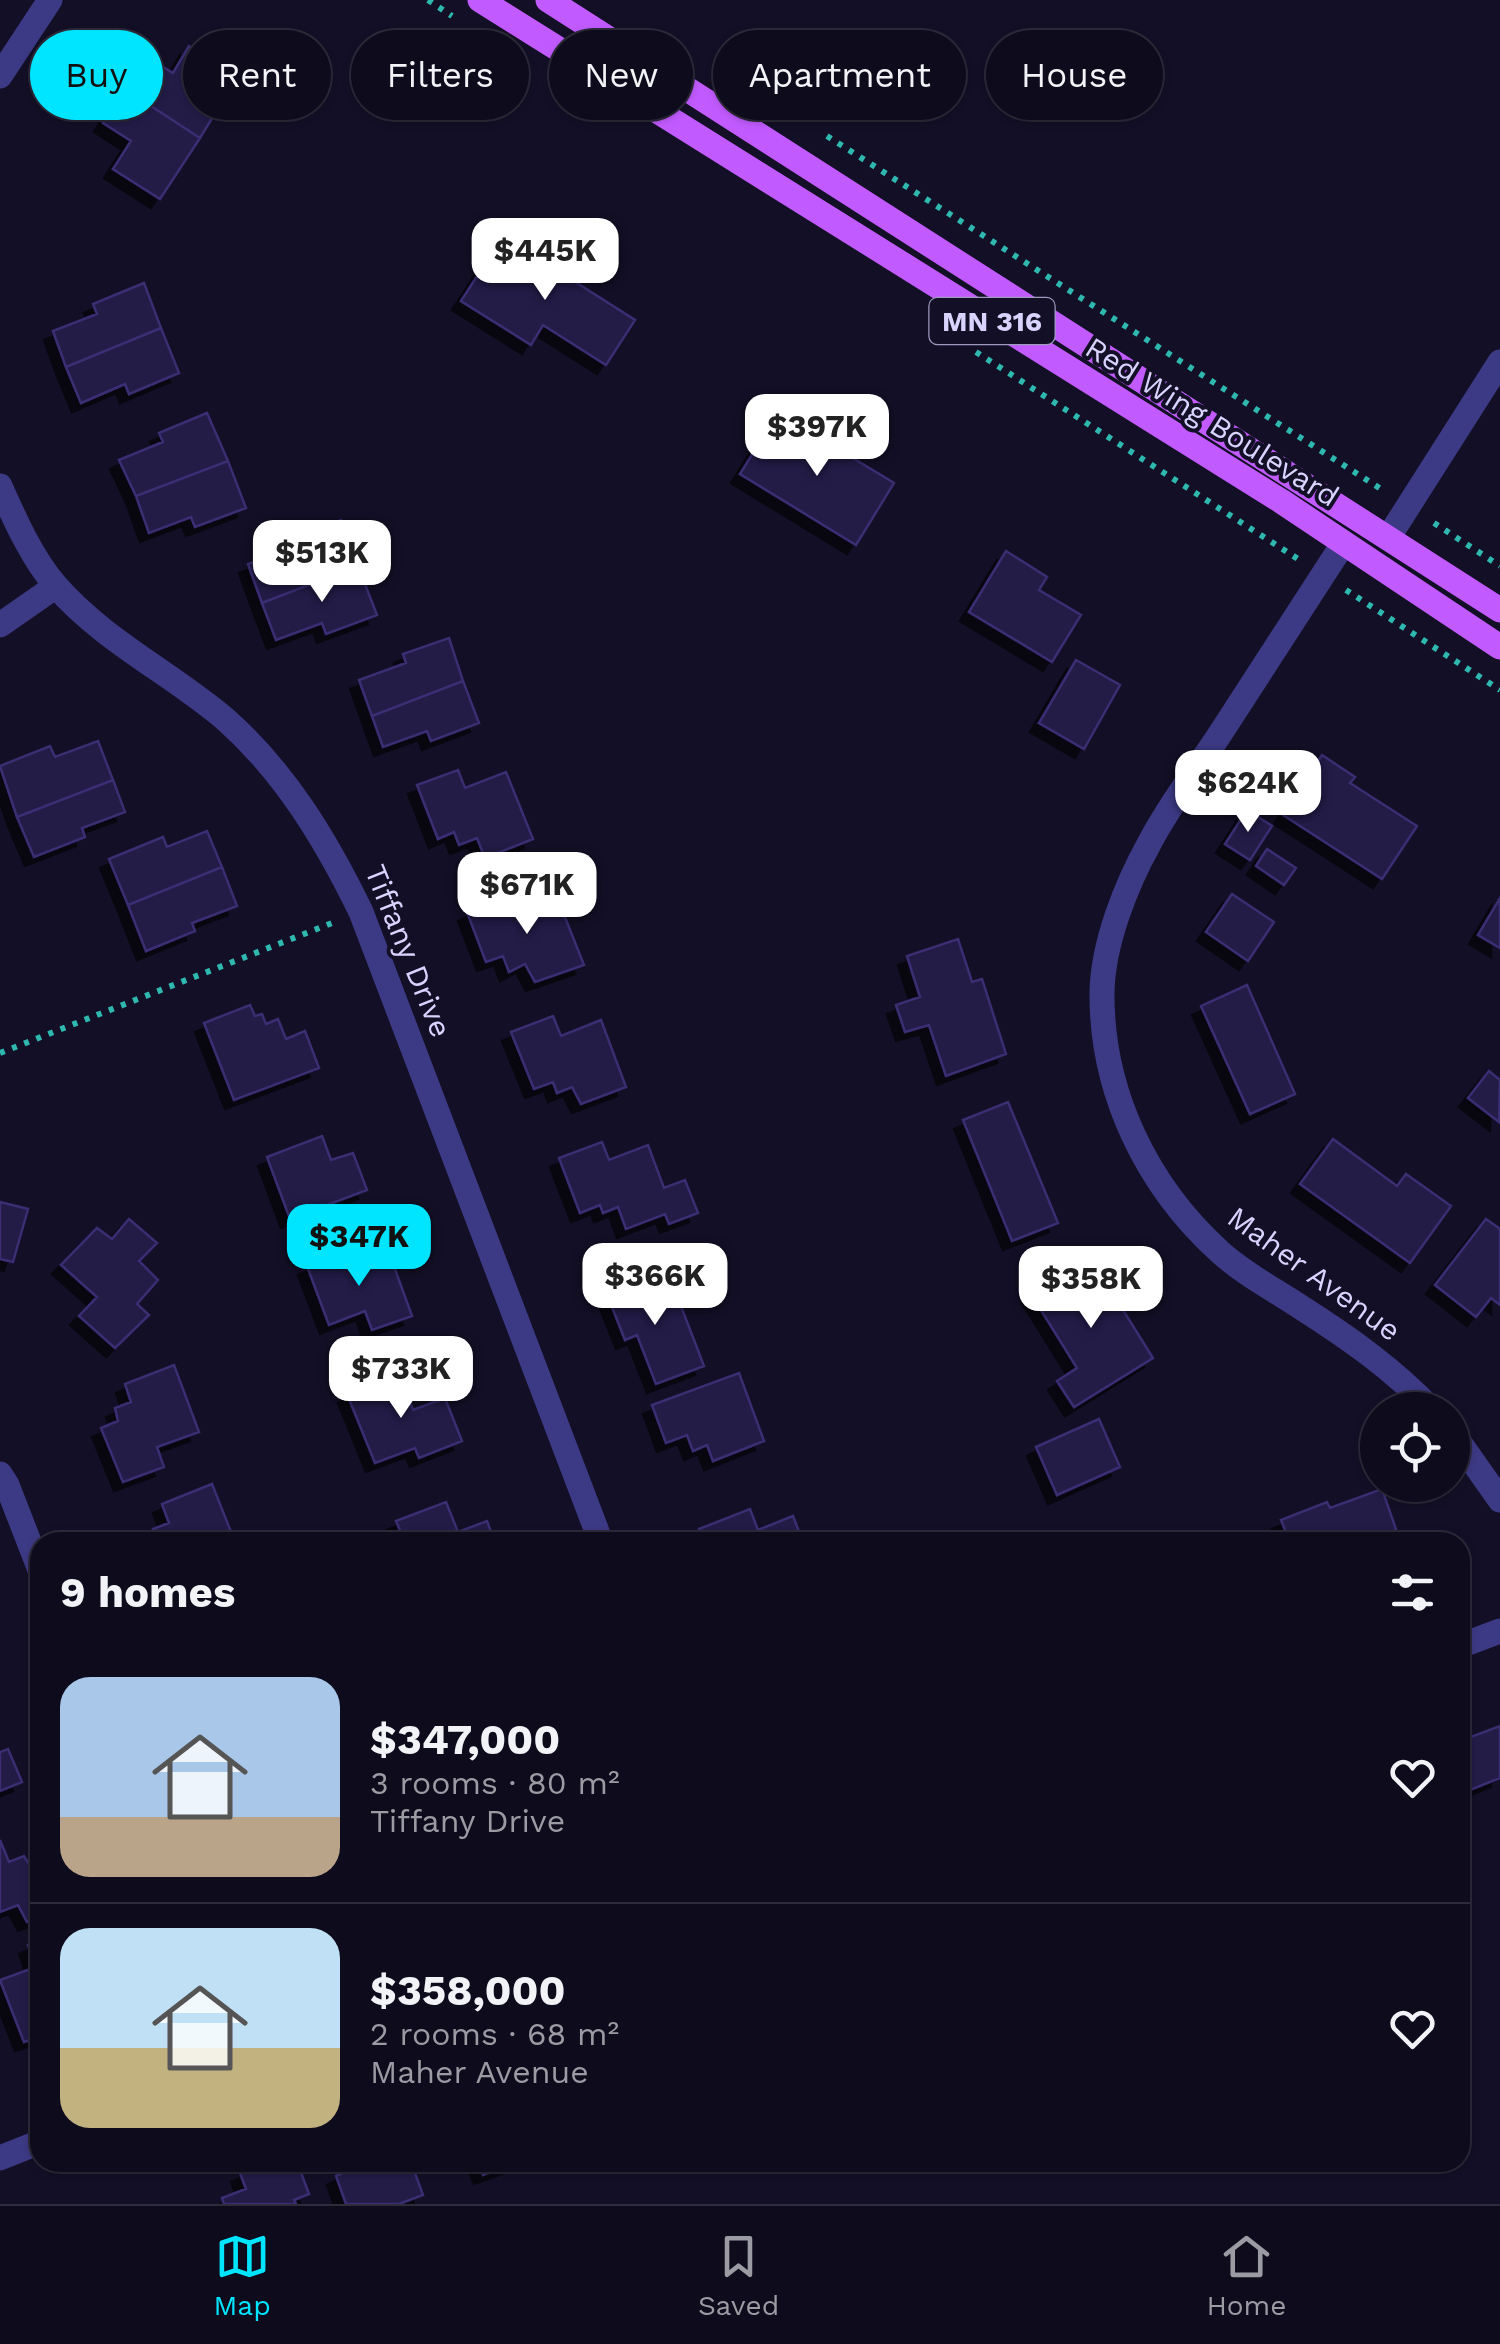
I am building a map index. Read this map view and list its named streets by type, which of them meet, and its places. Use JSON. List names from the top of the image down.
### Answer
{
  "streets": {
    "main road": ["MN 316", "Red Wing Boulevard"],
    "street": ["Tiffany Drive", "Maher Avenue"]
  },
  "crossings": [
    ["Red Wing Boulevard", "Maher Avenue"]
  ],
  "page": {
    "chip": [
      "Buy",
      "Rent",
      "Filters",
      "New",
      "Apartment",
      "House"
    ],
    "price": [
      "$445K",
      "$397K",
      "$513K",
      "$624K",
      "$671K",
      "$347K",
      "$366K",
      "$358K",
      "$733K"
    ],
    "heading": "9 homes",
    "list": [
      {
        "name": "$347,000",
        "note": "3 rooms · 80 m² · Tiffany Drive"
      },
      {
        "name": "$358,000",
        "note": "2 rooms · 68 m² · Maher Avenue"
      }
    ],
    "tabs": ["Map", "Saved", "Home"]
  }
}
